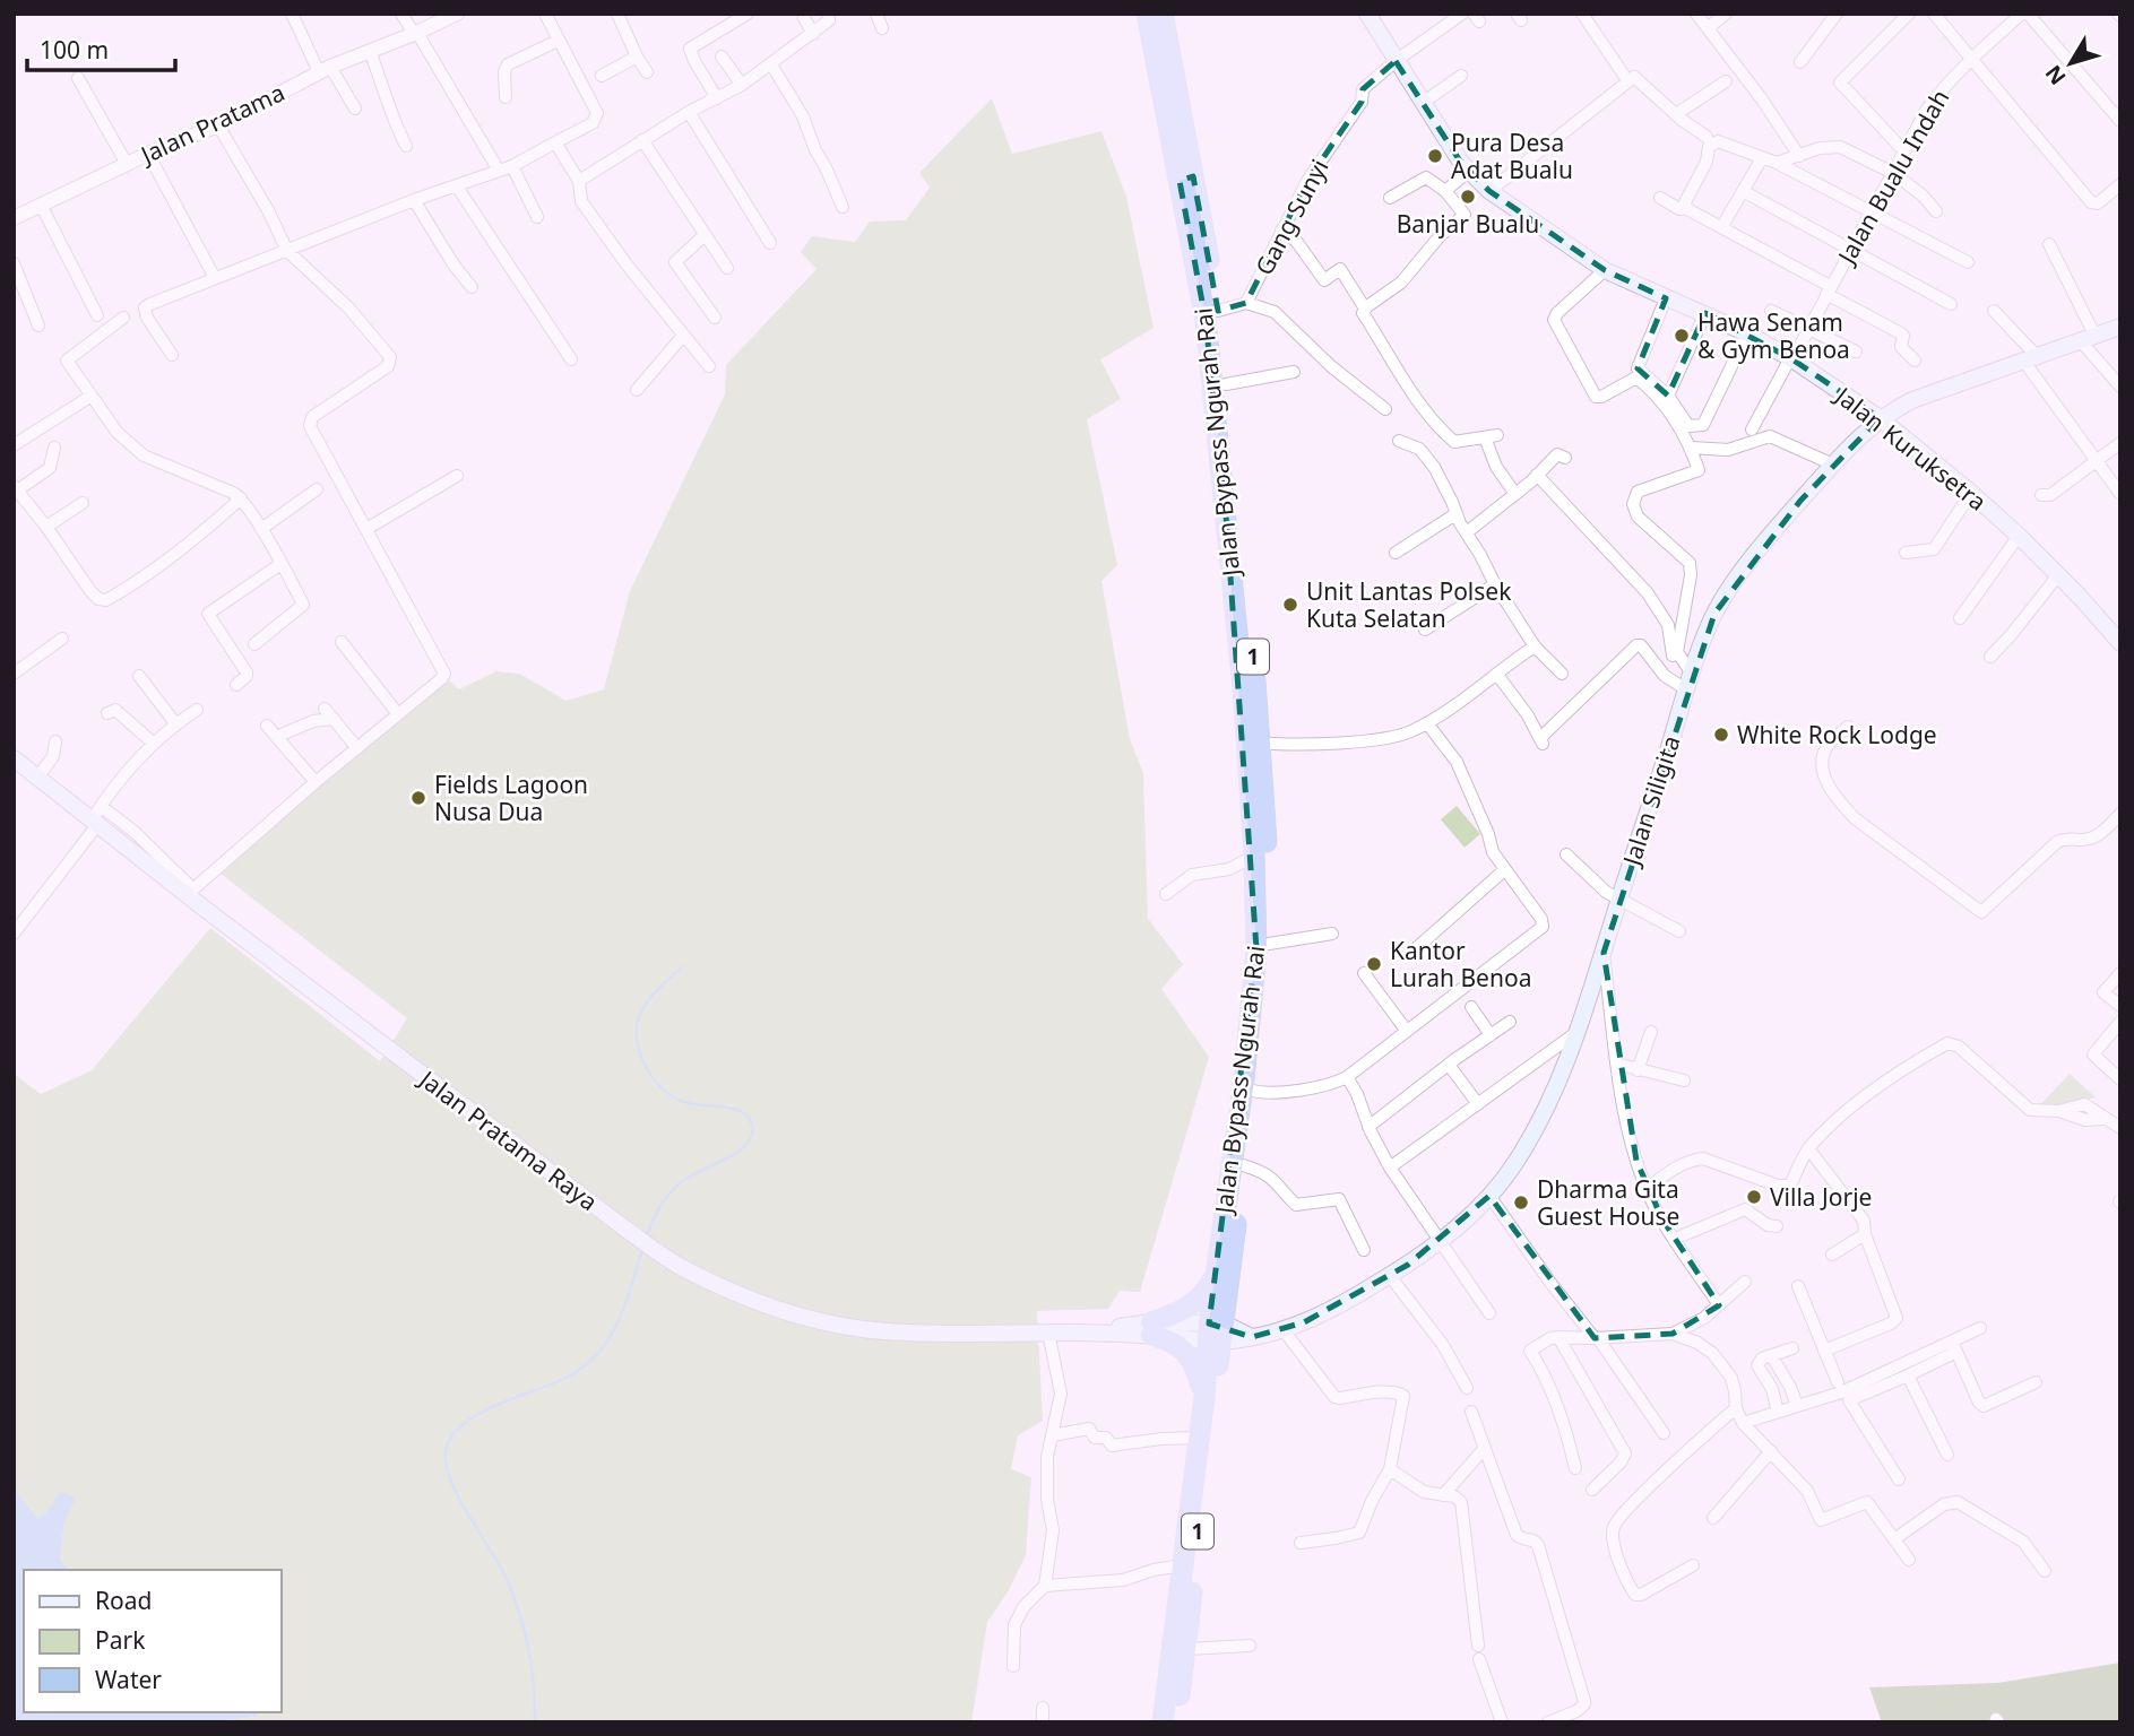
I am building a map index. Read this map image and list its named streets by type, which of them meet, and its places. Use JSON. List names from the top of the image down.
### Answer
{
  "streets": {
    "highway": ["Jalan Bypass Ngurah Rai", "1"],
    "main road": ["Jalan Kuruksetra", "Jalan Siligita", "Jalan Pratama Raya"],
    "street": ["Jalan Pratama", "Jalan Bualu Indah", "Gang Sunyi"]
  },
  "crossings": [
    ["Jalan Bualu Indah", "Jalan Kuruksetra"],
    ["Gang Sunyi", "Jalan Kuruksetra"],
    ["Jalan Bypass Ngurah Rai", "Jalan Siligita"],
    ["Jalan Bypass Ngurah Rai", "Jalan Pratama Raya"],
    ["Jalan Kuruksetra", "Jalan Siligita"],
    ["Jalan Siligita", "Jalan Pratama Raya"]
  ],
  "places": [
    "Pura Desa Adat Bualu",
    "Banjar Bualu",
    "Hawa Senam & Gym Benoa",
    "Unit Lantas Polsek Kuta Selatan",
    "White Rock Lodge",
    "Fields Lagoon Nusa Dua",
    "Kantor Lurah Benoa",
    "Villa Jorje",
    "Dharma Gita Guest House"
  ],
  "legend": ["Road", "Park", "Water"],
  "scale_bar": "100 m",
  "north": "bottom left"
}
